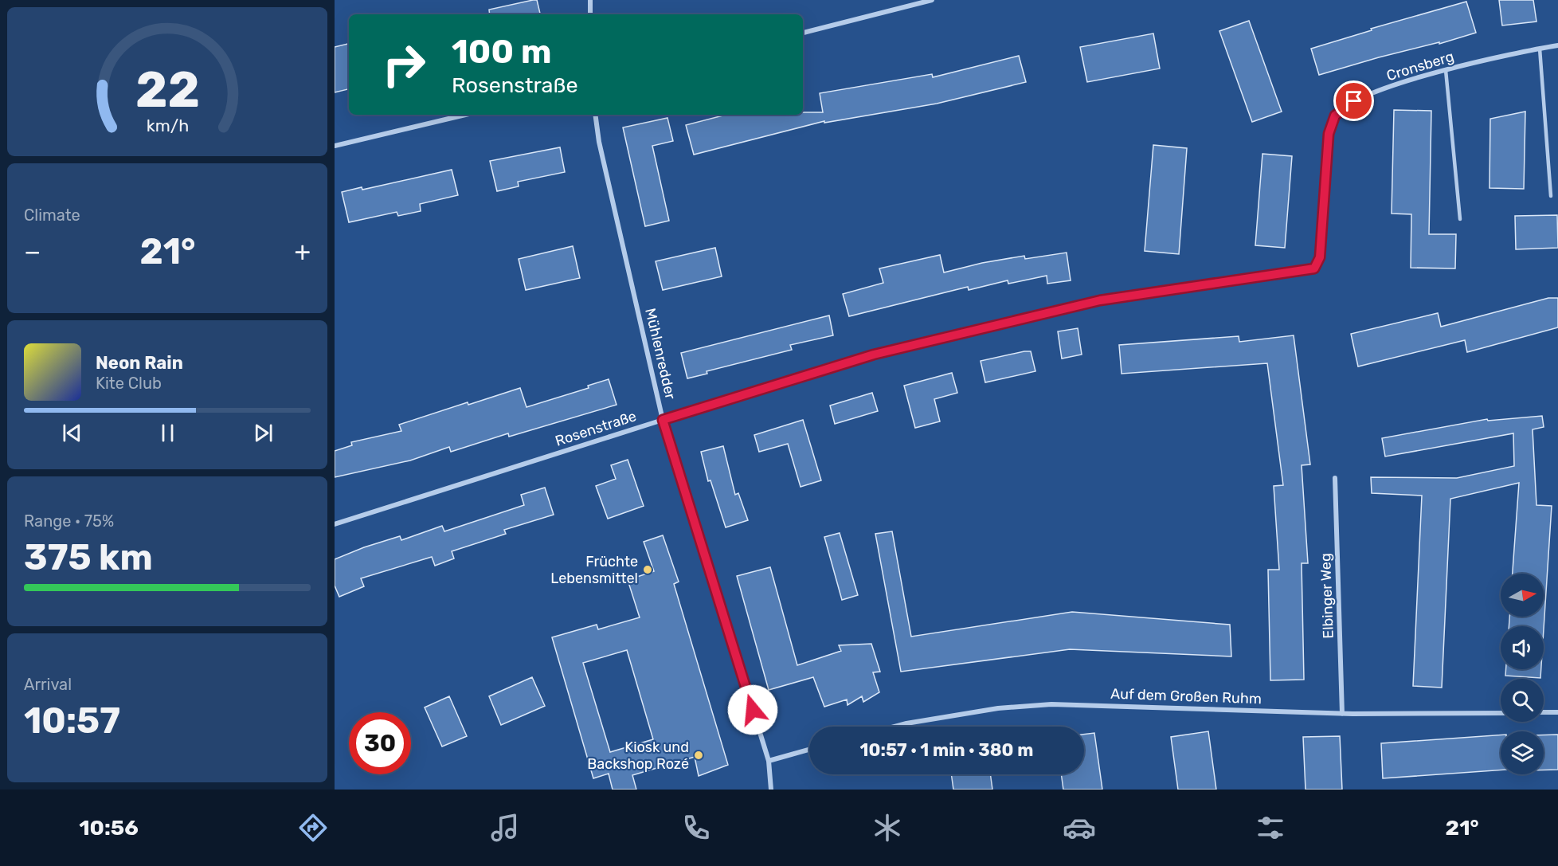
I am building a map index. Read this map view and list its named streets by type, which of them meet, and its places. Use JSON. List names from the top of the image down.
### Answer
{
  "streets": {
    "street": [
      "Cronsberg",
      "Mühlenredder",
      "Rosenstraße",
      "Elbinger Weg",
      "Auf dem Großen Ruhm"
    ]
  },
  "crossings": [
    ["Cronsberg", "Rosenstraße"],
    ["Mühlenredder", "Rosenstraße"],
    ["Elbinger Weg", "Auf dem Großen Ruhm"]
  ],
  "places": ["Früchte Lebensmittel", "Kiosk und Backshop Rozé"],
  "north": "right",
  "page": {
    "turn": ["100 m", "Rosenstraße"],
    "tile": [
      "Climate",
      ["Range · 75%", "375 km"],
      ["Arrival", "10:57"]
    ],
    "heat": ["−", "21°", "+"],
    "song": ["Neon Rain", "Kite Club"],
    "limit": "30",
    "trip": "10:57 · 1 min · 380 m",
    "tabs": ["10:56", "21°"],
    "gauge": ["22", "km/h"]
  }
}
